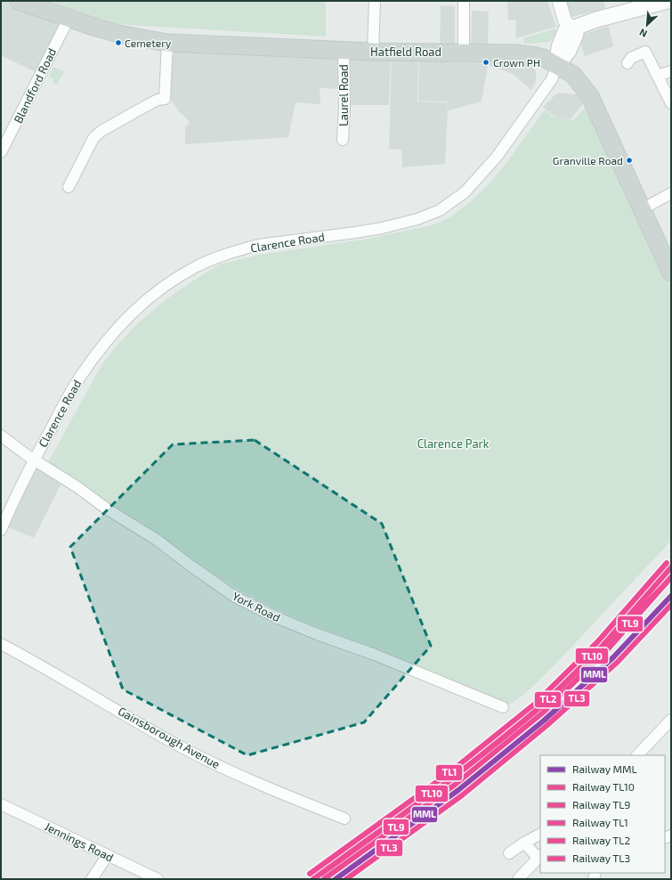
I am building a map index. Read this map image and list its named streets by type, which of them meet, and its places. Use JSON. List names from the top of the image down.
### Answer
{
  "streets": {
    "main road": ["Hatfield Road"],
    "street": [
      "Blandford Road",
      "Laurel Road",
      "Clarence Road",
      "York Road",
      "Gainsborough Avenue",
      "Jennings Road"
    ]
  },
  "crossings": [
    ["Hatfield Road", "Blandford Road"],
    ["Hatfield Road", "Laurel Road"],
    ["Hatfield Road", "Clarence Road"],
    ["Clarence Road", "York Road"]
  ],
  "parks": ["Clarence Park"],
  "places": ["Cemetery", "Crown PH", "Granville Road"],
  "lines": [
    "rail line TL1",
    "rail line TL10",
    "rail line TL9",
    "rail line TL2",
    "rail line MML",
    "rail line TL3"
  ],
  "legend": [
    "Railway MML",
    "Railway TL10",
    "Railway TL9",
    "Railway TL1",
    "Railway TL2",
    "Railway TL3"
  ],
  "north": "bottom left"
}
